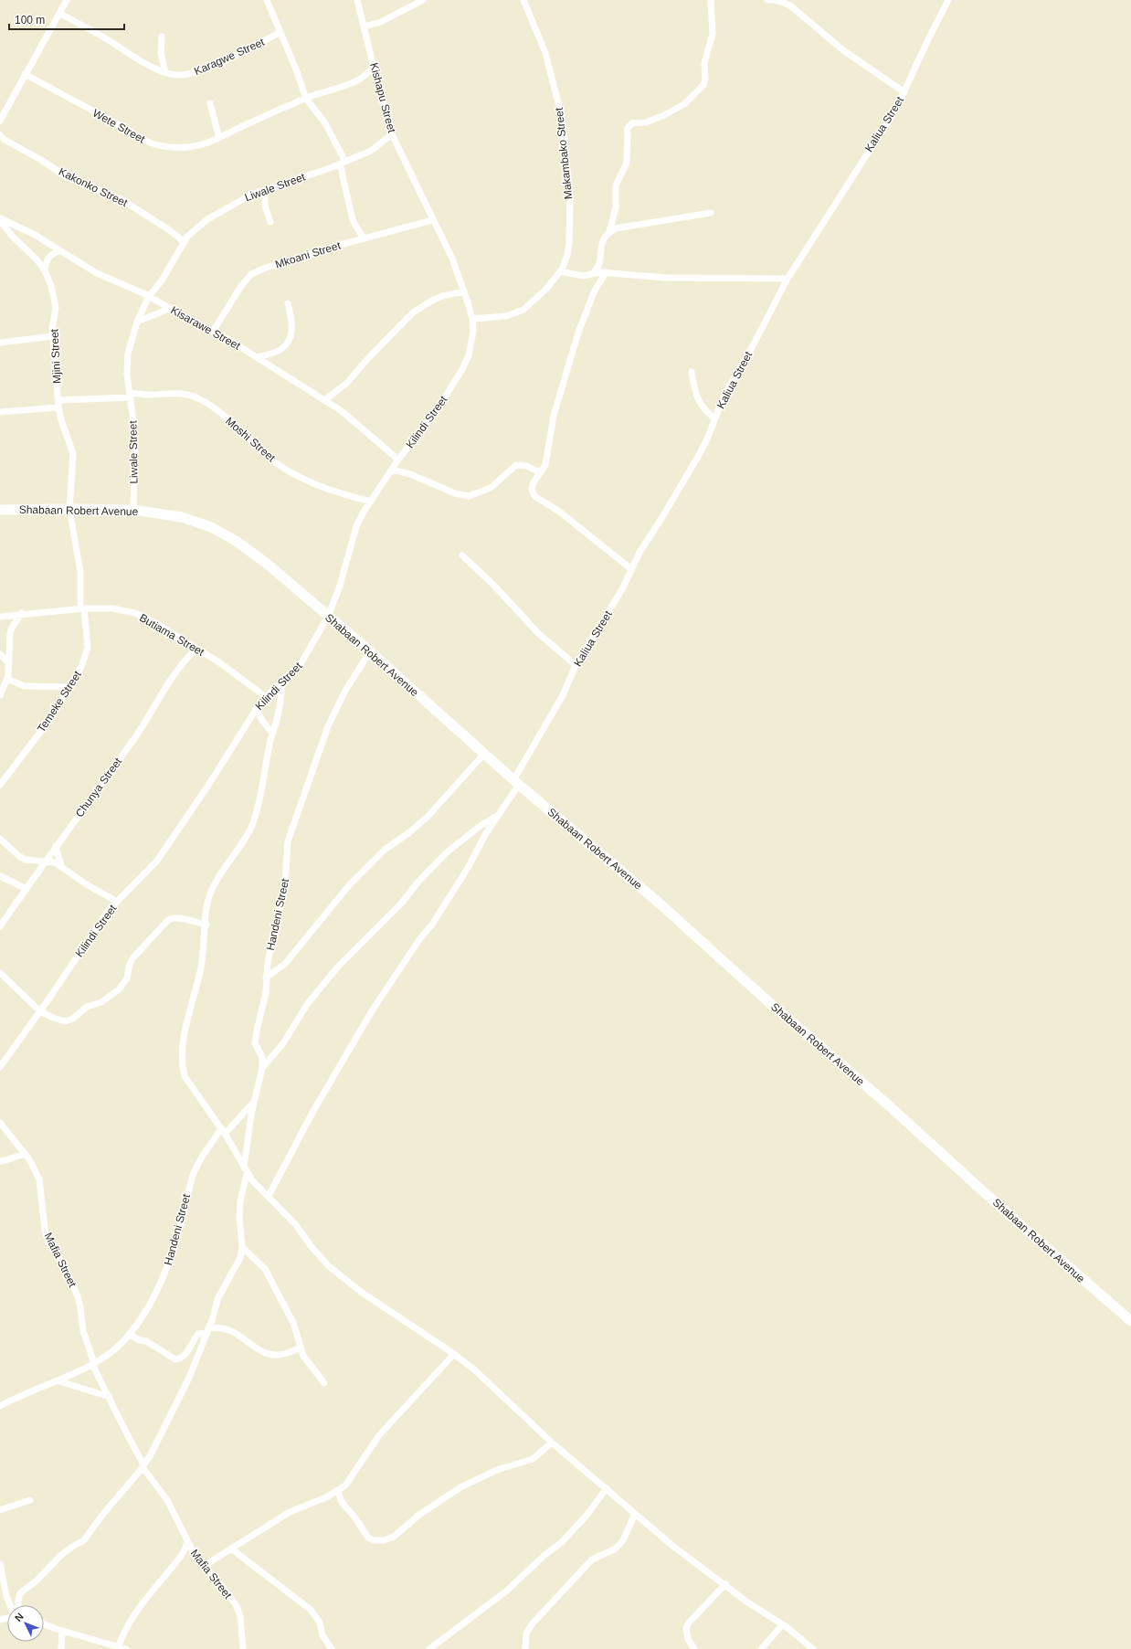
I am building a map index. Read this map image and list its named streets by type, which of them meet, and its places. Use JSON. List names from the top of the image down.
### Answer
{
  "streets": {
    "main road": ["Shabaan Robert Avenue"],
    "street": [
      "Karagwe Street",
      "Kishapu Street",
      "Kaliua Street",
      "Wete Street",
      "Makambako Street",
      "Kakonko Street",
      "Liwale Street",
      "Mkoani Street",
      "Kisarawe Street",
      "Mjini Street",
      "Kilindi Street",
      "Moshi Street",
      "Butiama Street",
      "Temeke Street",
      "Chunya Street",
      "Handeni Street",
      "Mafia Street"
    ]
  },
  "crossings": [
    ["Kishapu Street", "Wete Street"],
    ["Kishapu Street", "Liwale Street"],
    ["Kishapu Street", "Kilindi Street"],
    ["Kaliua Street", "Shabaan Robert Avenue"],
    ["Makambako Street", "Kilindi Street"],
    ["Kakonko Street", "Liwale Street"],
    ["Liwale Street", "Kisarawe Street"],
    ["Liwale Street", "Moshi Street"],
    ["Liwale Street", "Shabaan Robert Avenue"],
    ["Mkoani Street", "Kisarawe Street"],
    ["Mkoani Street", "Kilindi Street"],
    ["Kisarawe Street", "Mjini Street"],
    ["Kisarawe Street", "Kilindi Street"],
    ["Mjini Street", "Moshi Street"],
    ["Mjini Street", "Shabaan Robert Avenue"],
    ["Mjini Street", "Temeke Street"],
    ["Kilindi Street", "Moshi Street"],
    ["Kilindi Street", "Shabaan Robert Avenue"],
    ["Kilindi Street", "Butiama Street"],
    ["Shabaan Robert Avenue", "Temeke Street"],
    ["Shabaan Robert Avenue", "Handeni Street"],
    ["Butiama Street", "Temeke Street"],
    ["Butiama Street", "Chunya Street"],
    ["Handeni Street", "Mafia Street"]
  ],
  "scale_bar": "100 m",
  "north": "top left"
}
